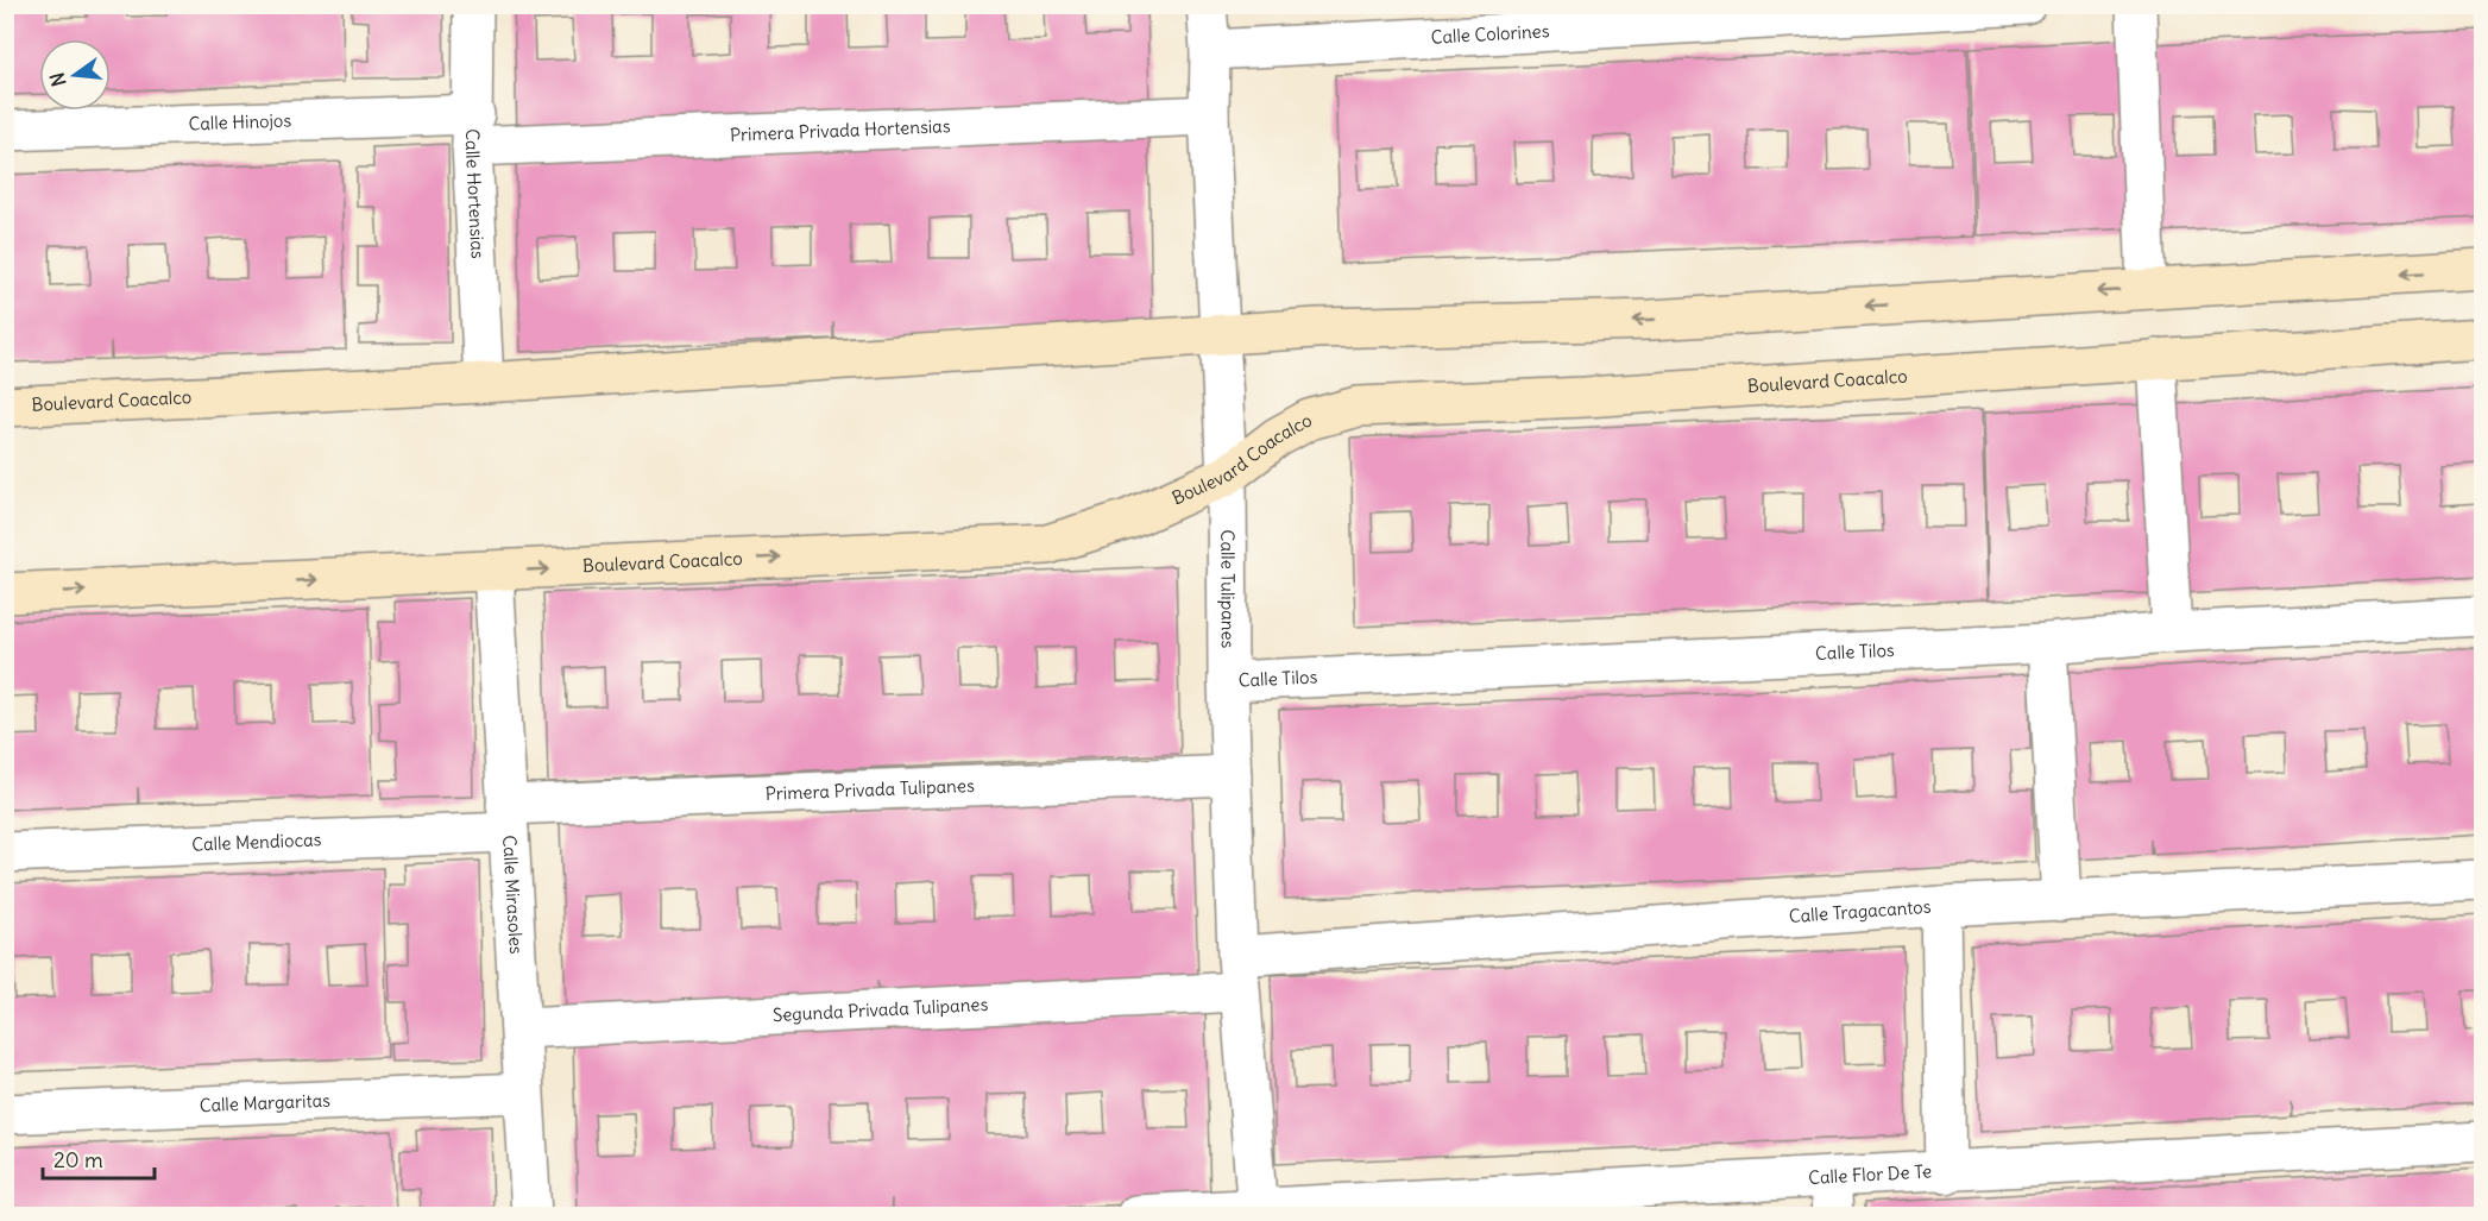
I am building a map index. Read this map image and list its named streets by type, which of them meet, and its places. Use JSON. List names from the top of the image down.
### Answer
{
  "streets": {
    "main road": ["Boulevard Coacalco"],
    "street": [
      "Calle Colorines",
      "Calle Hinojos",
      "Primera Privada Hortensias",
      "Calle Hortensias",
      "Calle Tulipanes",
      "Calle Tilos",
      "Primera Privada Tulipanes",
      "Calle Mendiocas",
      "Calle Mirasoles",
      "Calle Tragacantos",
      "Segunda Privada Tulipanes",
      "Calle Margaritas",
      "Calle Flor De Te"
    ]
  },
  "crossings": [
    ["Calle Colorines", "Calle Tulipanes"],
    ["Calle Hinojos", "Primera Privada Hortensias"],
    ["Calle Hinojos", "Calle Hortensias"],
    ["Primera Privada Hortensias", "Calle Hortensias"],
    ["Primera Privada Hortensias", "Calle Tulipanes"],
    ["Calle Hortensias", "Boulevard Coacalco"],
    ["Boulevard Coacalco", "Calle Tulipanes"],
    ["Boulevard Coacalco", "Calle Mirasoles"],
    ["Calle Tulipanes", "Calle Tilos"],
    ["Calle Tulipanes", "Primera Privada Tulipanes"],
    ["Calle Tulipanes", "Calle Tragacantos"],
    ["Calle Tulipanes", "Segunda Privada Tulipanes"],
    ["Calle Tulipanes", "Calle Flor De Te"],
    ["Primera Privada Tulipanes", "Calle Mendiocas"],
    ["Primera Privada Tulipanes", "Calle Mirasoles"],
    ["Calle Mendiocas", "Calle Mirasoles"],
    ["Calle Mirasoles", "Segunda Privada Tulipanes"],
    ["Calle Mirasoles", "Calle Margaritas"],
    ["Calle Tragacantos", "Segunda Privada Tulipanes"]
  ],
  "scale_bar": "20 m",
  "north": "left"
}
